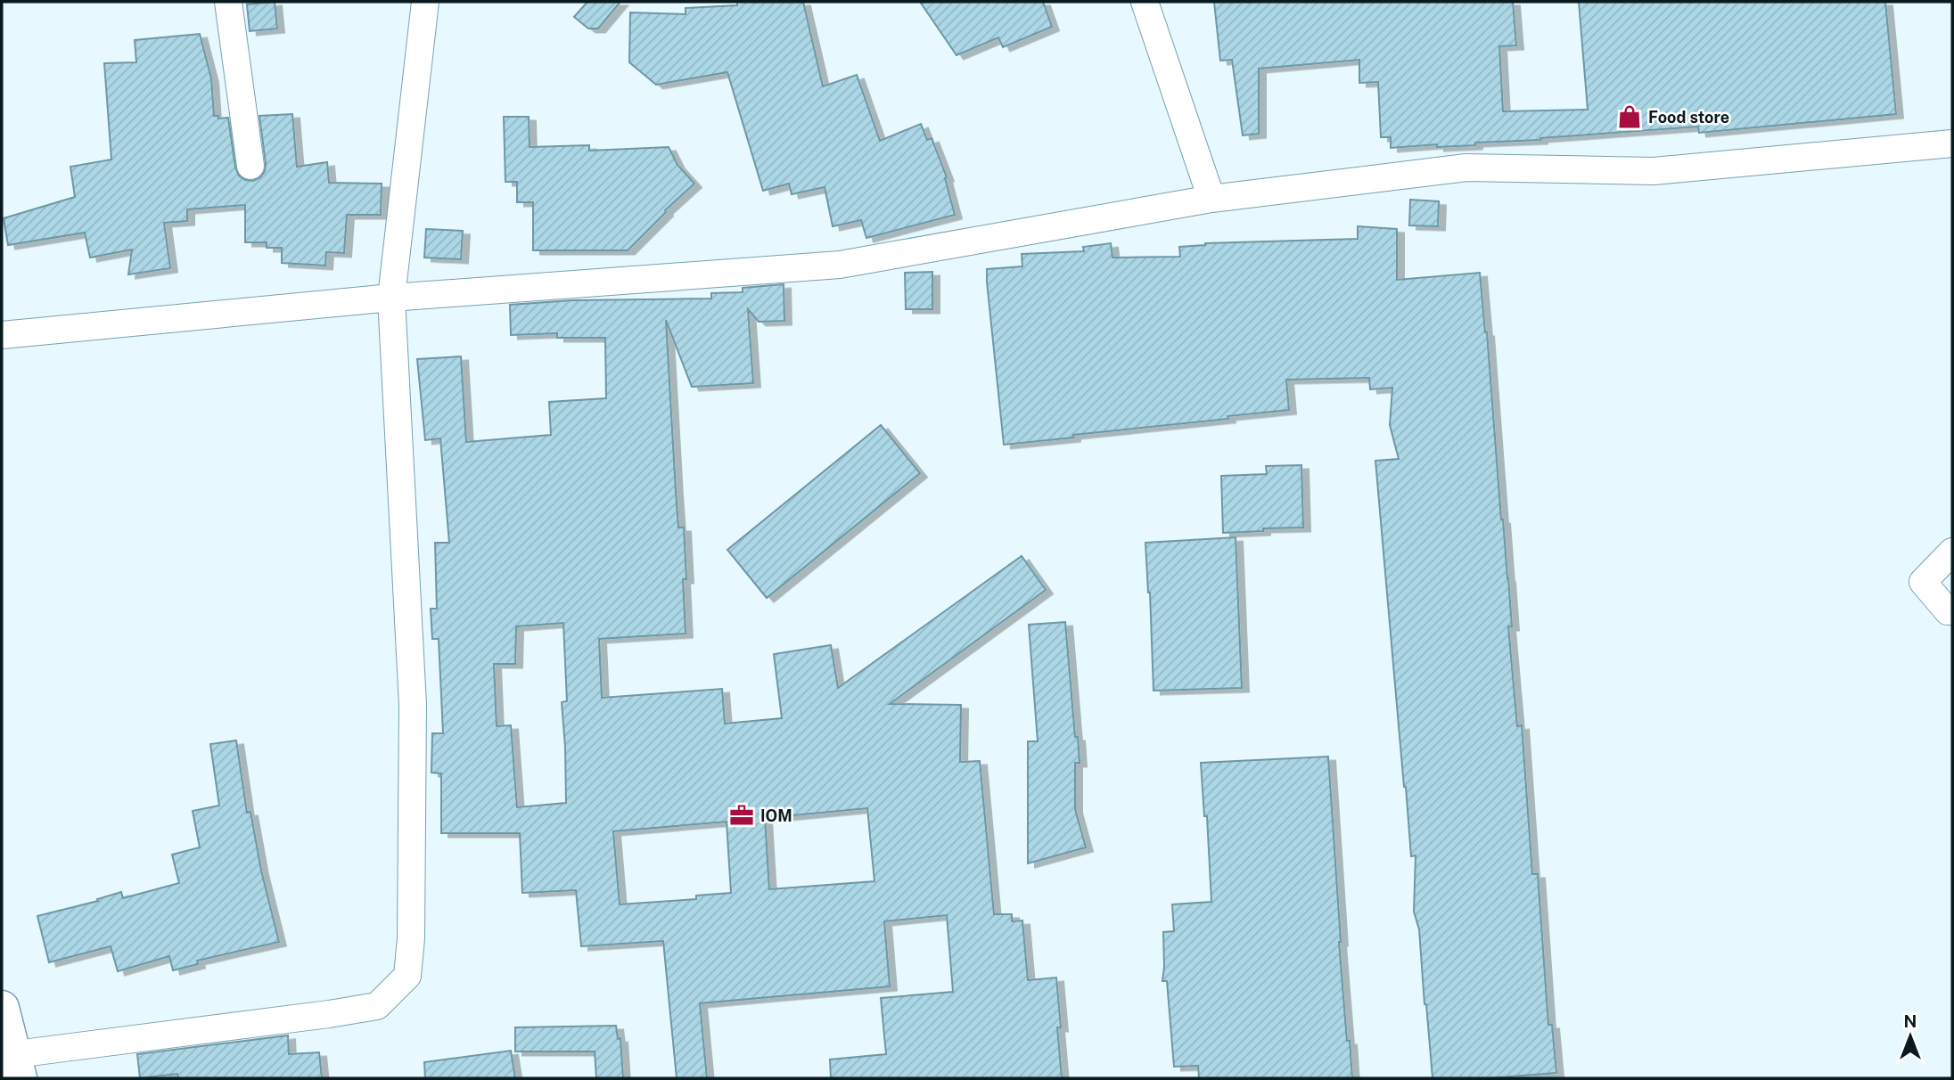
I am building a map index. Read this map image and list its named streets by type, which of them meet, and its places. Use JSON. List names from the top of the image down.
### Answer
{
  "places": {
    "shop": ["Food store"],
    "office": ["IOM"]
  },
  "north": "top"
}
